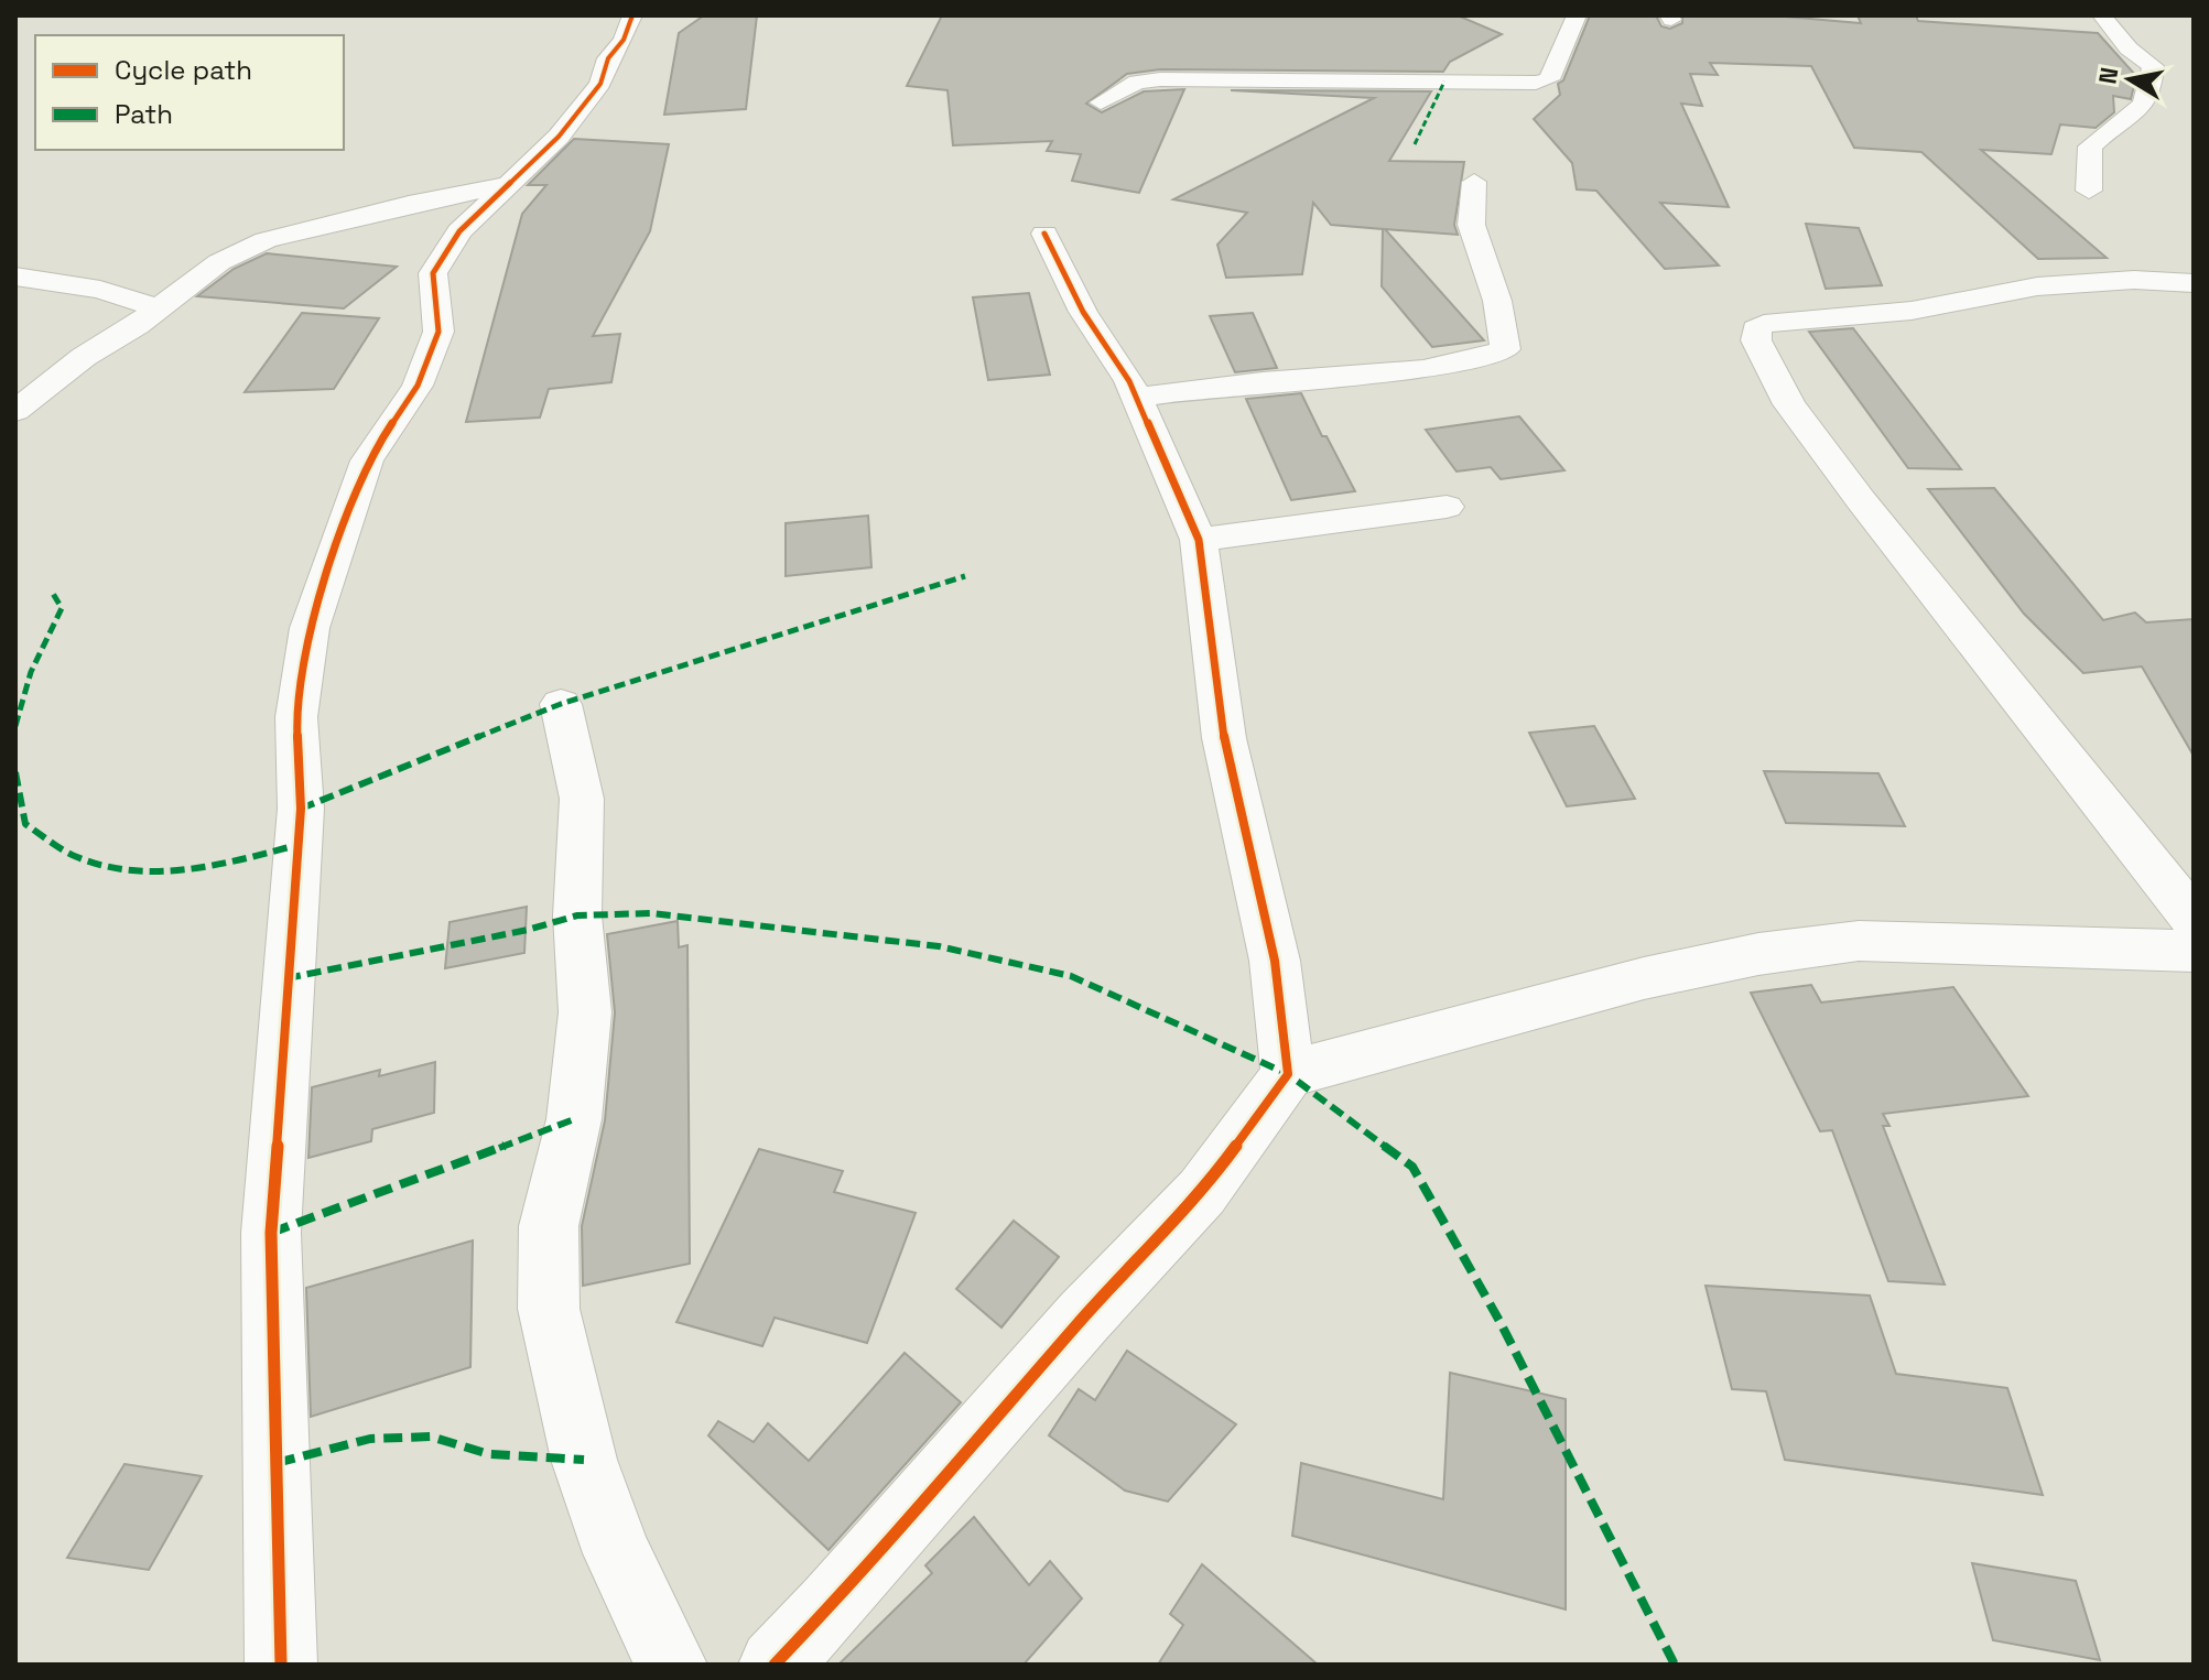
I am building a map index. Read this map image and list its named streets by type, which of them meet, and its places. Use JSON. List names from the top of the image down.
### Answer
{
  "legend": ["Cycle path", "Path"],
  "north": "left"
}
